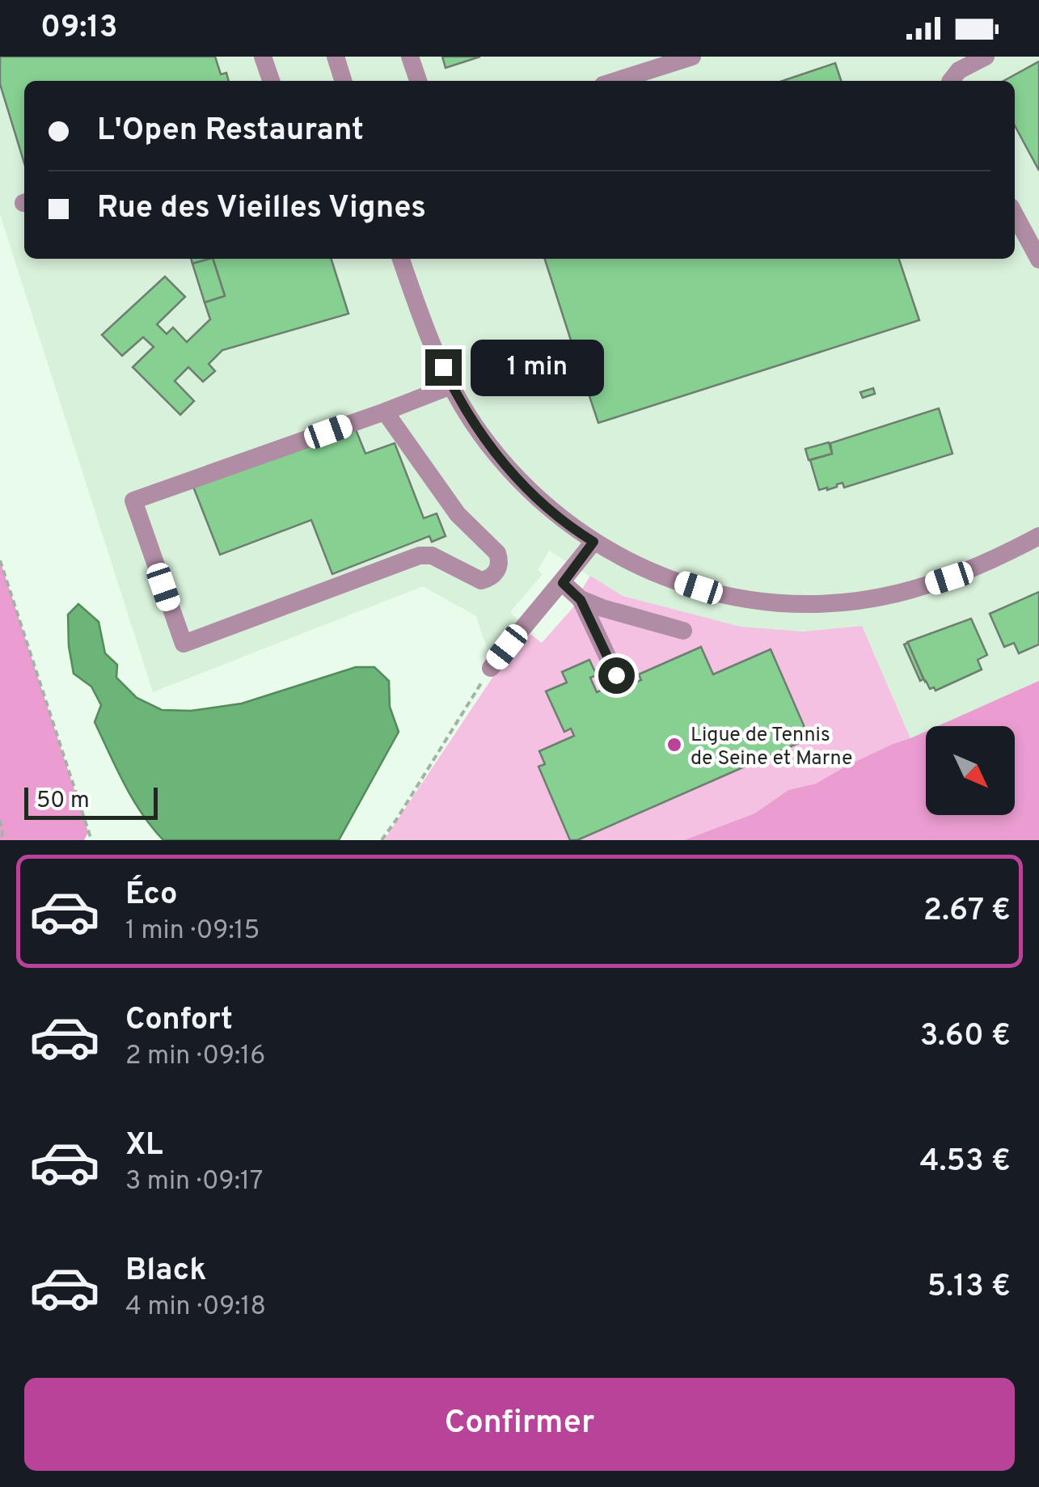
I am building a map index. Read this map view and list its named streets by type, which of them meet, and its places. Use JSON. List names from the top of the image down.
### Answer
{
  "places": ["Ligue de Tennis de Seine et Marne"],
  "scale_bar": "50 m",
  "north": "bottom right",
  "page": {
    "status": "09:13",
    "banner": ["L'Open Restaurant", "Rue des Vieilles Vignes"],
    "bubble": "1 min",
    "scale": "50 m",
    "list": [
      {
        "name": "Éco",
        "note": "1 min · 09:15",
        "value": "2.67 €"
      },
      {
        "name": "Confort",
        "note": "2 min · 09:16",
        "value": "3.60 €"
      },
      {
        "name": "XL",
        "note": "3 min · 09:17",
        "value": "4.53 €"
      },
      {
        "name": "Black",
        "note": "4 min · 09:18",
        "value": "5.13 €"
      }
    ],
    "buttons": "Confirmer"
  }
}
